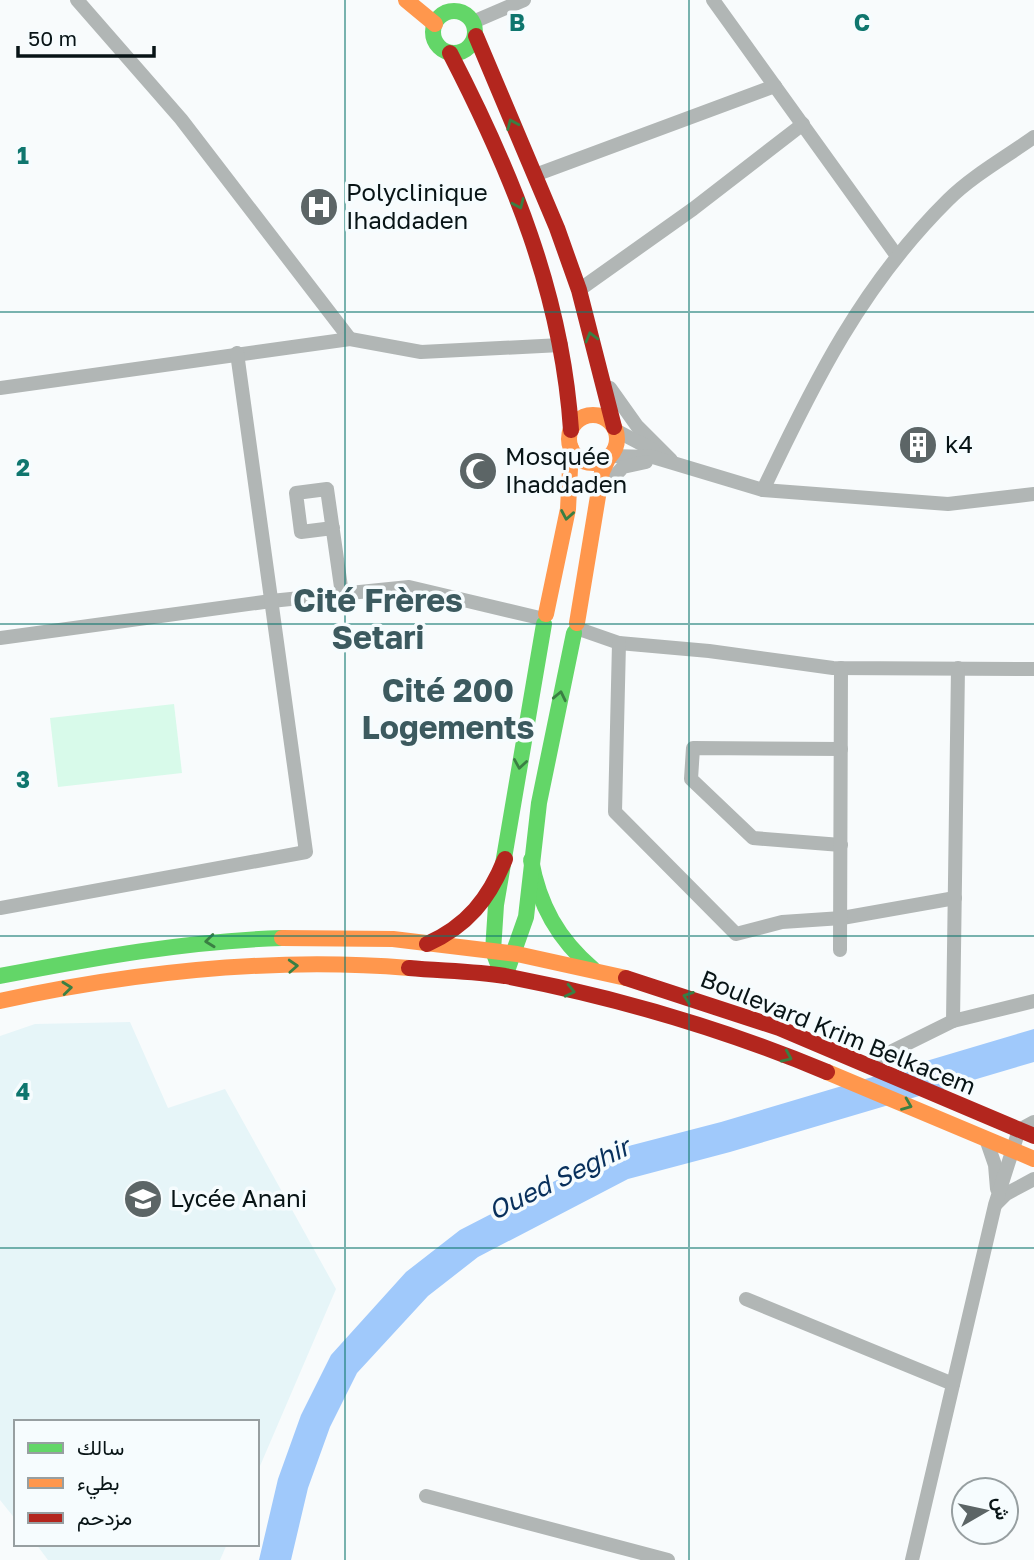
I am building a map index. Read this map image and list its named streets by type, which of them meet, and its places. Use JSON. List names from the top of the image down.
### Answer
{
  "streets": {
    "main road": ["Boulevard Krim Belkacem"]
  },
  "districts": ["Cité Frères Setari", "Cité 200 Logements"],
  "water": ["Oued Seghir"],
  "places": {
    "hospital": ["Polyclinique Ihaddaden"],
    "building": ["k4"],
    "mosque": ["Mosquée Ihaddaden"],
    "school or university": ["Lycée Anani"]
  },
  "legend": ["سالك", "بطيء", "مزدحم"],
  "scale_bar": "50 m",
  "north": "right",
  "grid": {
    "columns": ["B", "C"],
    "rows": [
      "1",
      "2",
      "3",
      "4"
    ]
  }
}
